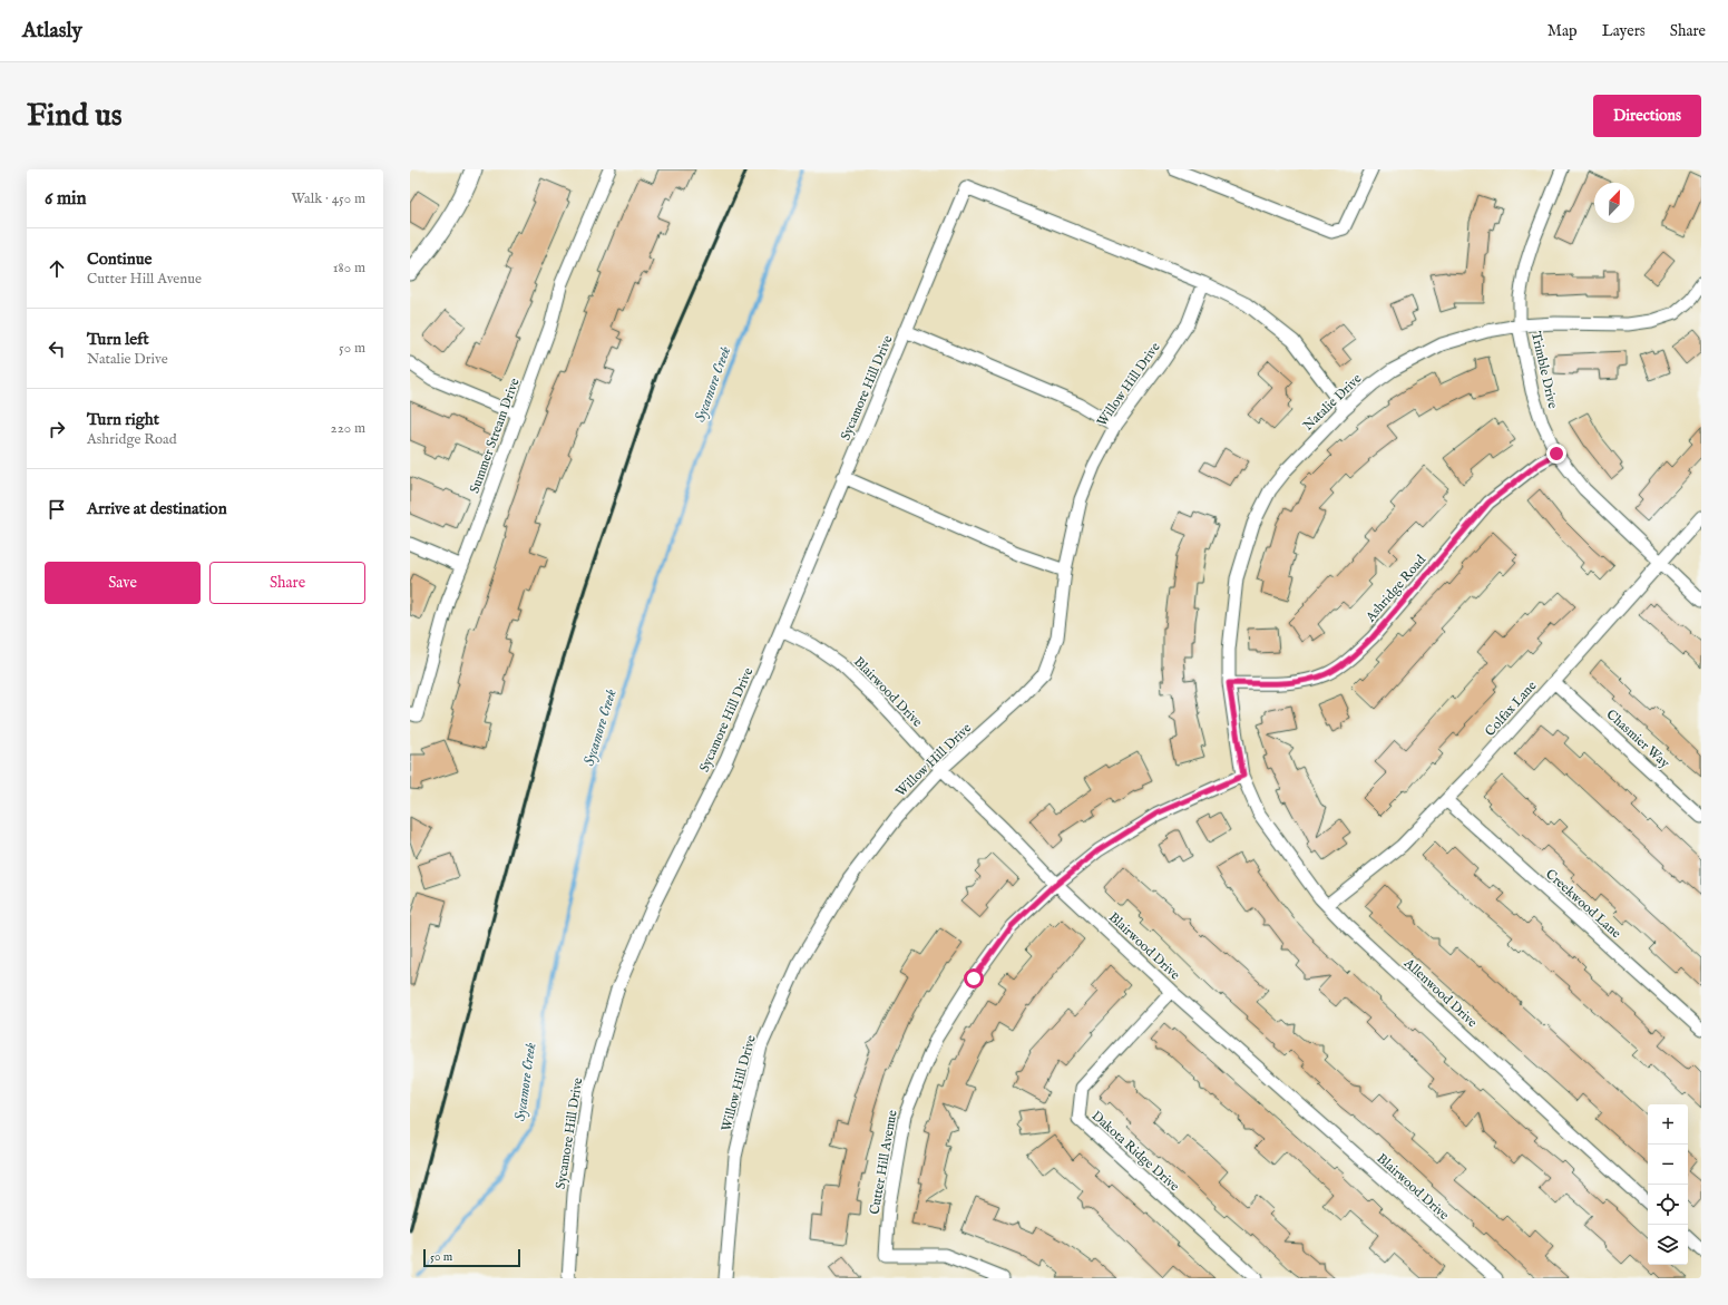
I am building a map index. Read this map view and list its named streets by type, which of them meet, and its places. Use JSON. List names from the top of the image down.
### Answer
{
  "streets": {
    "street": [
      "Trimble Drive",
      "Willow Hill Drive",
      "Sycamore Hill Drive",
      "Natalie Drive",
      "Summer Stream Drive",
      "Ashridge Road",
      "Blairwood Drive",
      "Colfax Lane",
      "Chasmier Way",
      "Creekwood Lane",
      "Allenwood Drive",
      "Dakota Ridge Drive",
      "Cutter Hill Avenue"
    ]
  },
  "crossings": [
    ["Trimble Drive", "Natalie Drive"],
    ["Trimble Drive", "Ashridge Road"],
    ["Trimble Drive", "Colfax Lane"],
    ["Willow Hill Drive", "Sycamore Hill Drive"],
    ["Willow Hill Drive", "Blairwood Drive"],
    ["Sycamore Hill Drive", "Blairwood Drive"],
    ["Natalie Drive", "Ashridge Road"],
    ["Natalie Drive", "Allenwood Drive"],
    ["Natalie Drive", "Cutter Hill Avenue"],
    ["Blairwood Drive", "Dakota Ridge Drive"],
    ["Blairwood Drive", "Cutter Hill Avenue"],
    ["Colfax Lane", "Chasmier Way"],
    ["Colfax Lane", "Creekwood Lane"],
    ["Colfax Lane", "Allenwood Drive"],
    ["Allenwood Drive", "Cutter Hill Avenue"]
  ],
  "water": ["Sycamore Creek"],
  "scale_bar": "50 m",
  "north": "top right",
  "page": {
    "header": "Atlasly",
    "nav": ["Map", "Layers", "Share"],
    "buttons": [
      "Directions",
      ["Save", "Share"]
    ],
    "title": "Find us",
    "heading": ["6 min", "Walk · 450 m"],
    "list": [
      ["Continue", "Cutter Hill Avenue", "180 m"],
      ["Turn left", "Natalie Drive", "50 m"],
      ["Turn right", "Ashridge Road", "220 m"],
      "Arrive at destination"
    ],
    "map_buttons": ["+", "−"],
    "scale": "50 m"
  }
}
